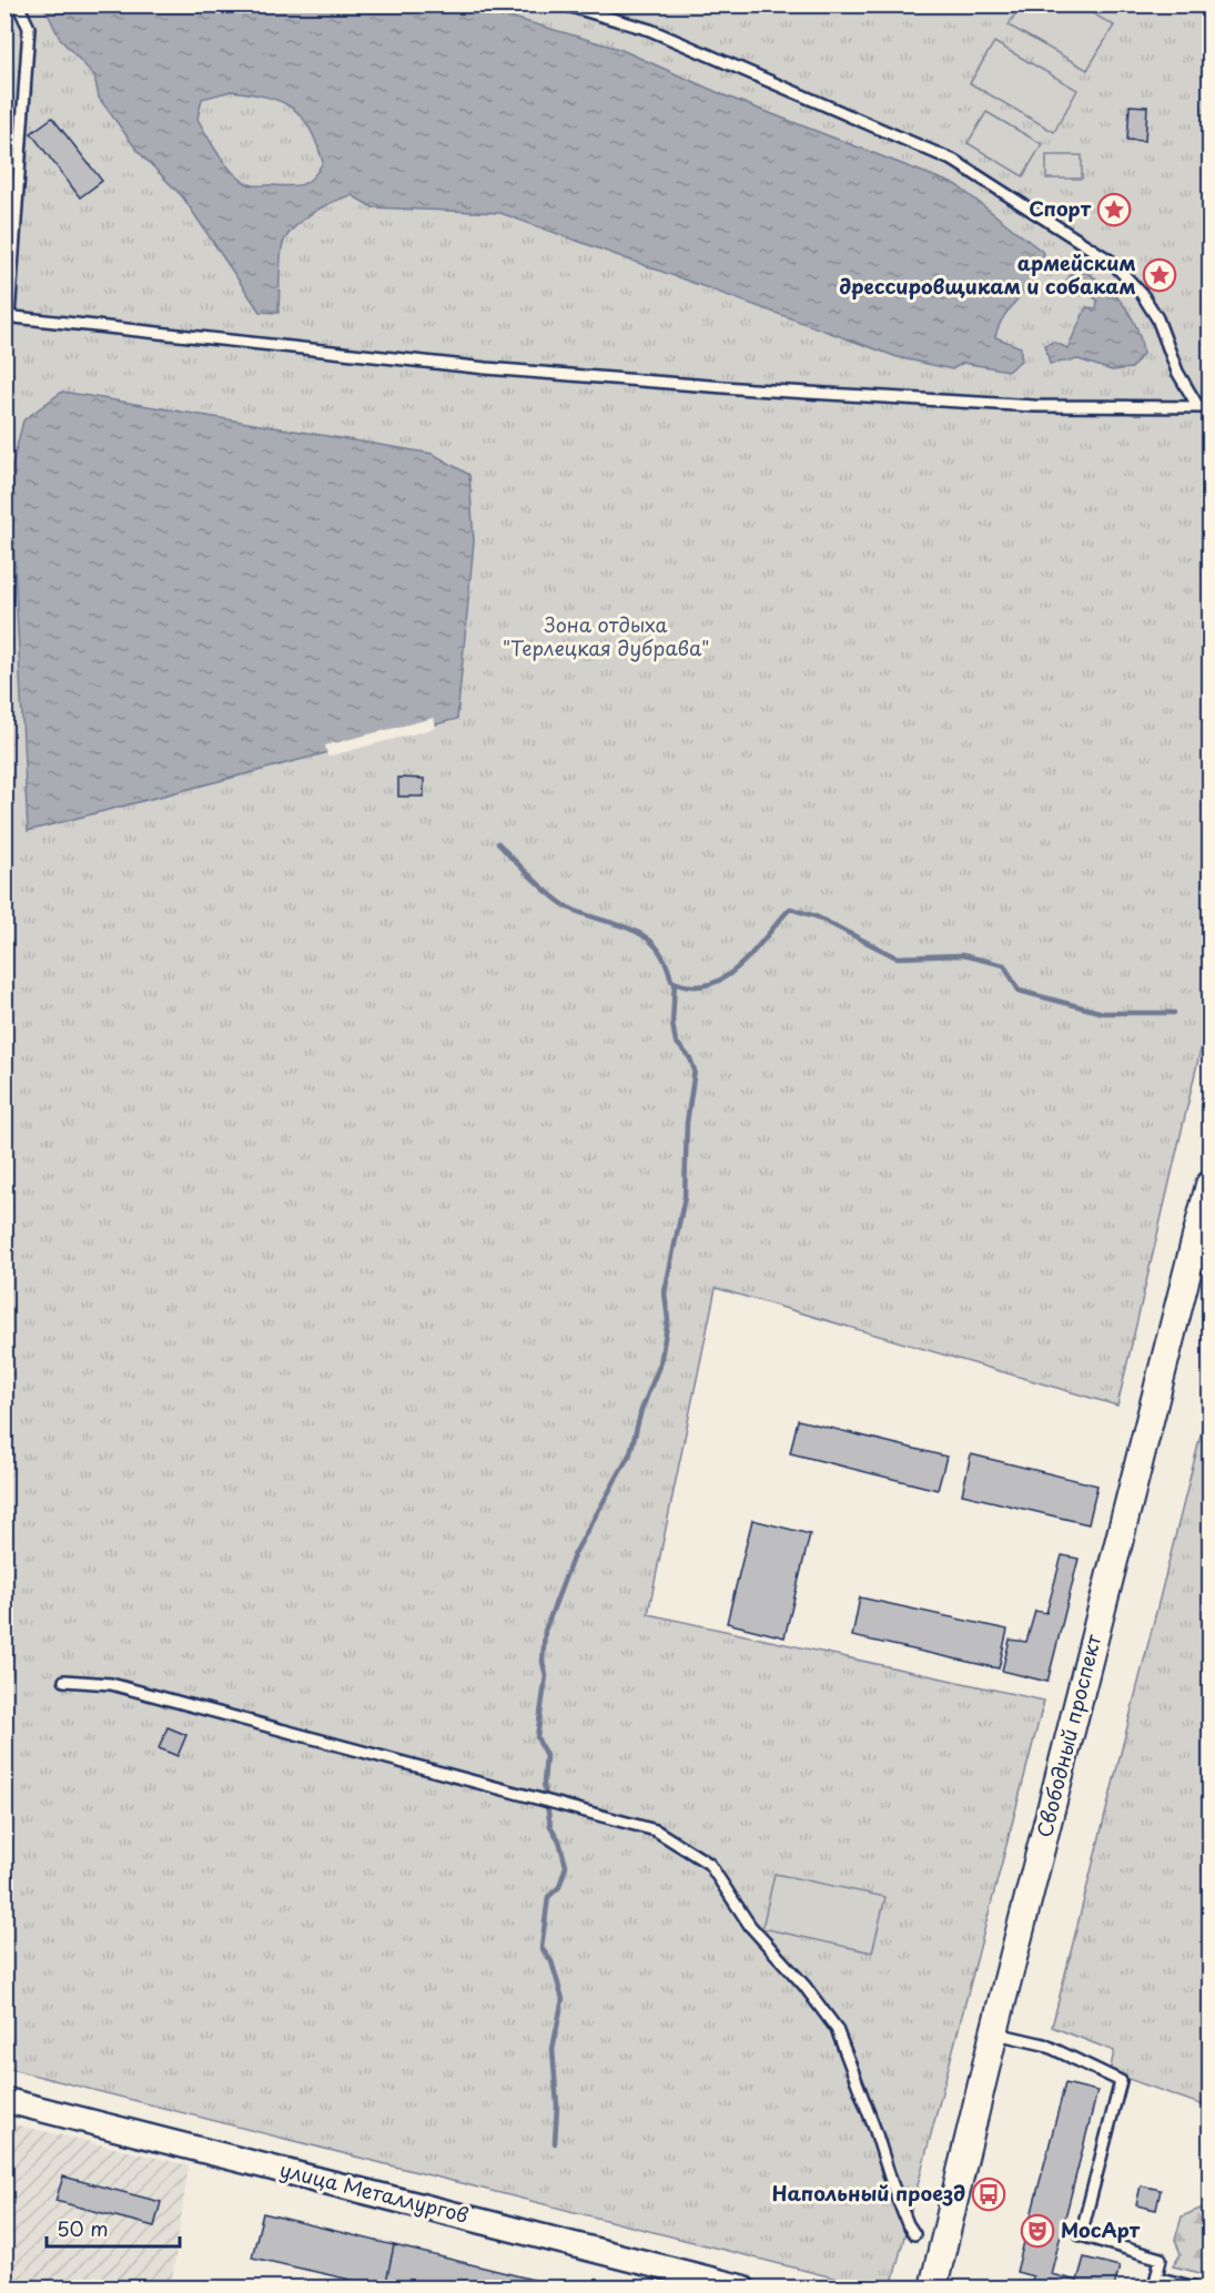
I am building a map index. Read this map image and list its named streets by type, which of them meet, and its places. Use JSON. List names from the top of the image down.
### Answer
{
  "streets": {
    "main road": ["Свободный проспект"],
    "street": ["улица Металлургов"]
  },
  "parks": ["Зона отдыха \"Терлецкая дубрава\""],
  "places": {
    "place": ["Спорт", "армейским дрессировщикам и собакам"],
    "bus stop": ["Напольный проезд"],
    "theatre": ["МосАрт"]
  },
  "scale_bar": "50 m"
}
